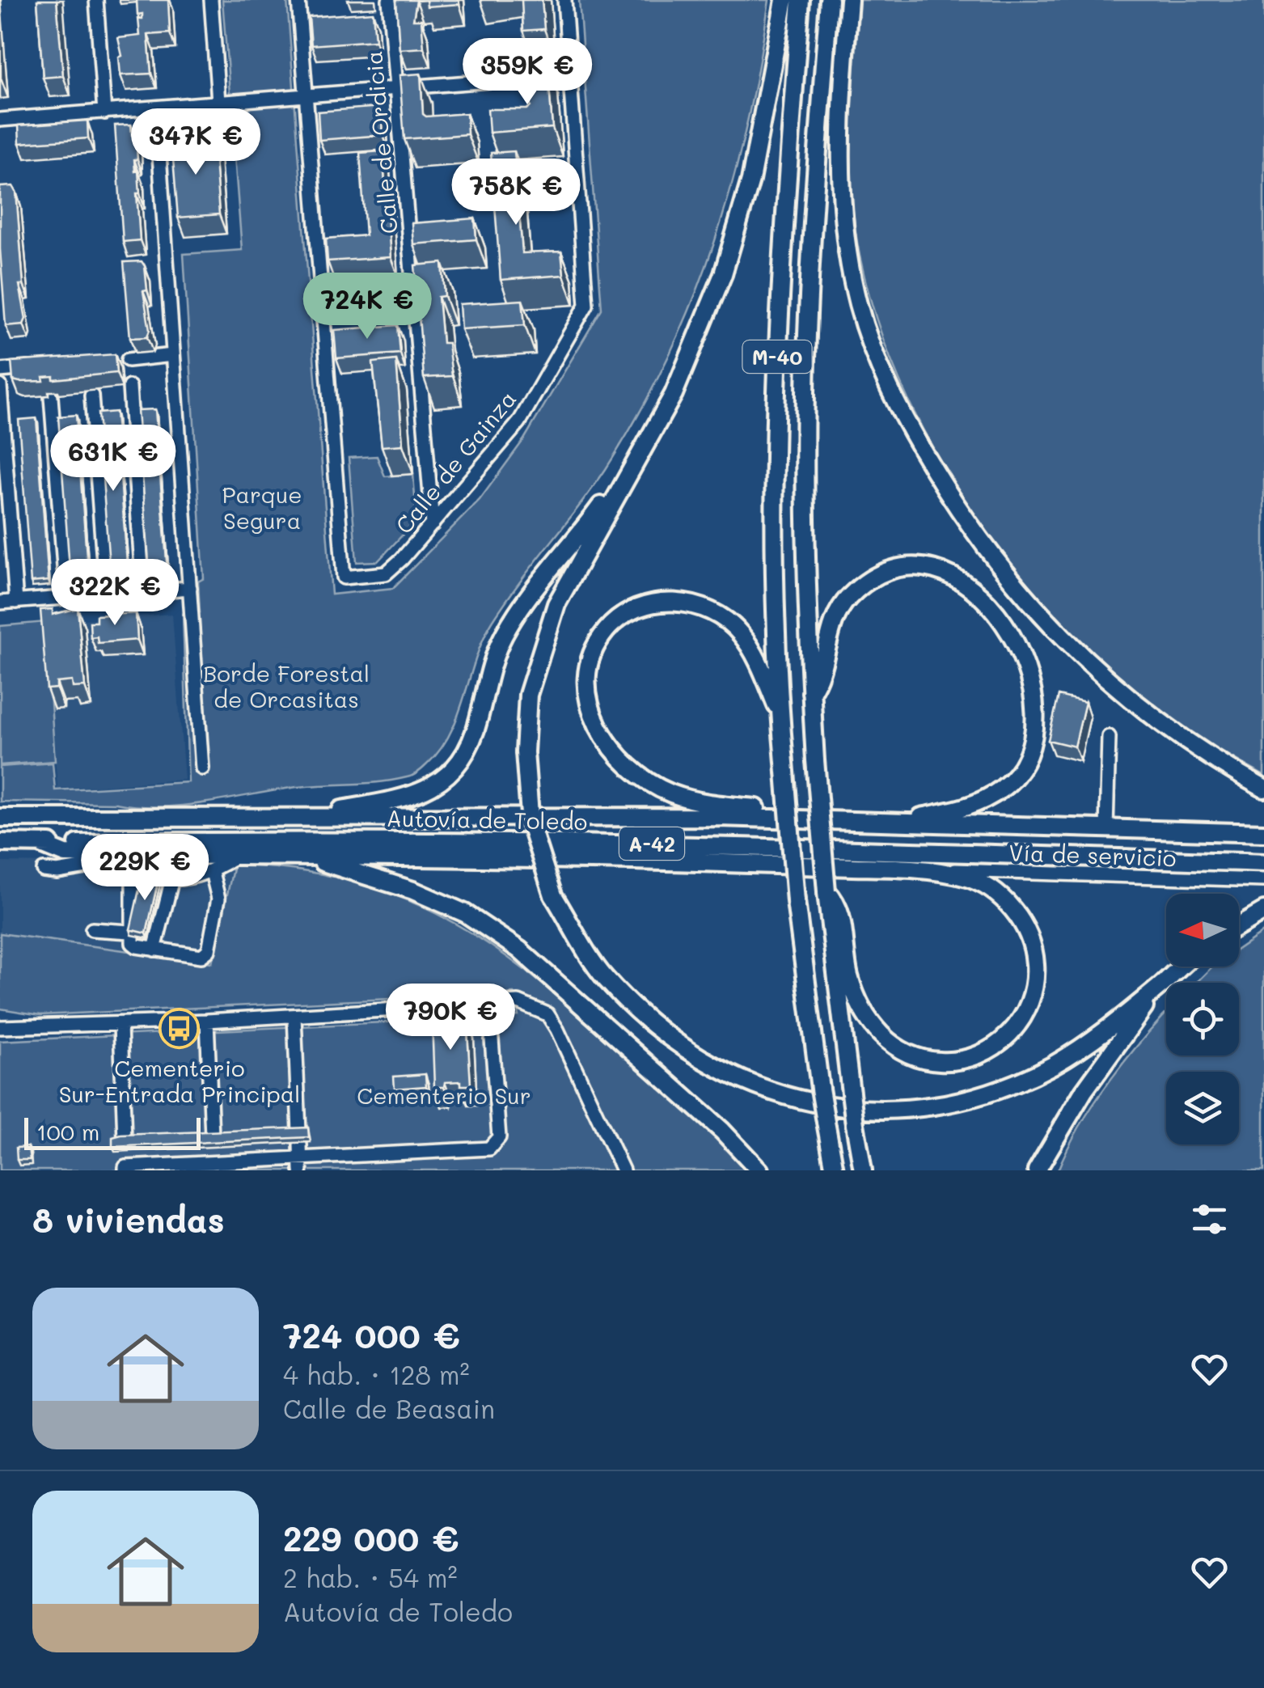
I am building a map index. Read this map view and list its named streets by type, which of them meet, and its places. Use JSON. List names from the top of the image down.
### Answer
{
  "streets": {
    "highway": ["M-40", "Autovía de Toledo", "A-42"],
    "street": ["Calle de Ordicia", "Calle de Gainza", "Vía de servicio"]
  },
  "crossings": [
    ["Calle de Ordicia", "Calle de Gainza"]
  ],
  "parks": ["Parque Segura", "Borde Forestal de Orcasitas", "Cementerio Sur"],
  "places": {
    "bus stop": ["Cementerio Sur-Entrada Principal"]
  },
  "scale_bar": "100 m",
  "north": "left",
  "page": {
    "price": [
      "359K €",
      "347K €",
      "758K €",
      "724K €",
      "631K €",
      "322K €",
      "229K €",
      "790K €"
    ],
    "scale": "100 m",
    "heading": "8 viviendas",
    "list": [
      {
        "name": "724 000 €",
        "note": "4 hab. · 128 m² · Calle de Beasain"
      },
      {
        "name": "229 000 €",
        "note": "2 hab. · 54 m² · Autovía de Toledo"
      }
    ]
  }
}
